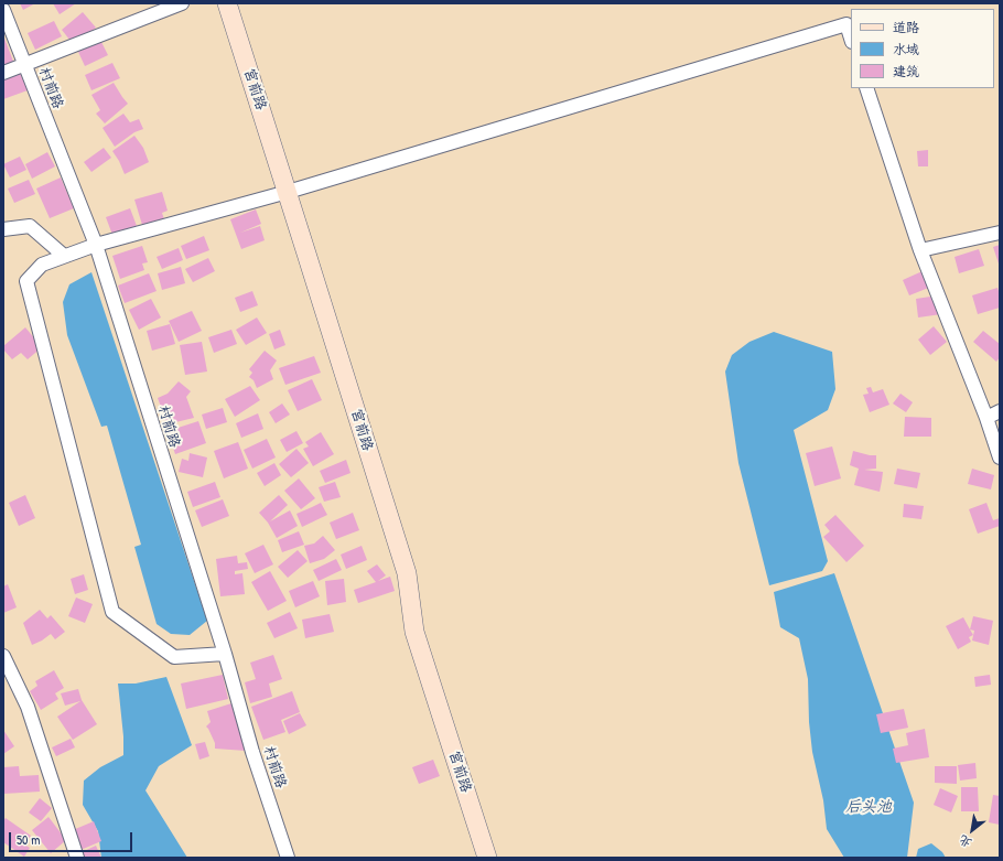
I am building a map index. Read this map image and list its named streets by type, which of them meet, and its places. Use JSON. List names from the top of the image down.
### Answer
{
  "streets": {
    "street": ["村前路", "宫前路"]
  },
  "water": ["后头池"],
  "legend": ["道路", "水域", "建筑"],
  "scale_bar": "50 m",
  "north": "bottom left"
}
